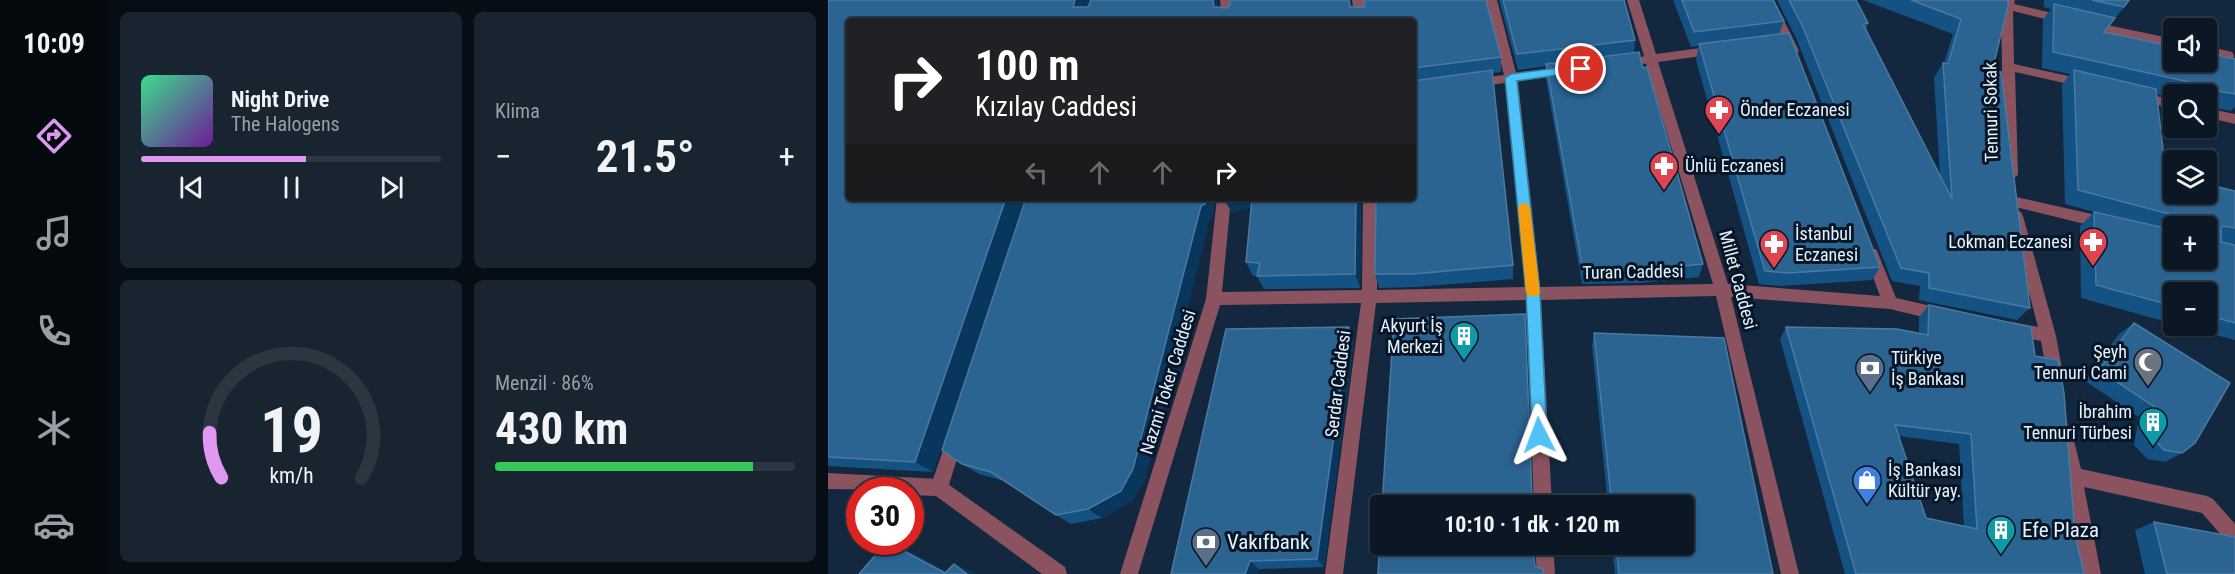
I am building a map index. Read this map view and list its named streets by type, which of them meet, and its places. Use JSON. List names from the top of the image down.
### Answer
{
  "streets": {
    "street": [
      "Tennuri Sokak",
      "Turan Caddesi",
      "Millet Caddesi",
      "Nazmi Toker Caddesi",
      "Serdar Caddesi"
    ]
  },
  "crossings": [
    ["Turan Caddesi", "Millet Caddesi"],
    ["Turan Caddesi", "Nazmi Toker Caddesi"],
    ["Turan Caddesi", "Serdar Caddesi"]
  ],
  "places": {
    "pharmacy": [
      "Önder Eczanesi",
      "Ünlü Eczanesi",
      "Lokman Eczanesi",
      "İstanbul Eczanesi"
    ],
    "building": ["Akyurt İş Merkezi", "İbrahim Tennuri Türbesi", "Efe Plaza"],
    "mosque": ["Şeyh Tennuri Cami"],
    "bank": ["Türkiye İş Bankası", "Vakıfbank"],
    "shop": ["İş Bankası Kültür yay."]
  },
  "page": {
    "tabs": "10:09",
    "tile": [
      "Klima",
      ["Menzil · 86%", "430 km"]
    ],
    "map_buttons": ["+", "−"],
    "turn": ["100 m", "Kızılay Caddesi"],
    "song": ["Night Drive", "The Halogens"],
    "heat": ["−", "21.5°", "+"],
    "limit": "30",
    "trip": "10:10 · 1 dk · 120 m",
    "gauge": ["19", "km/h"]
  }
}
